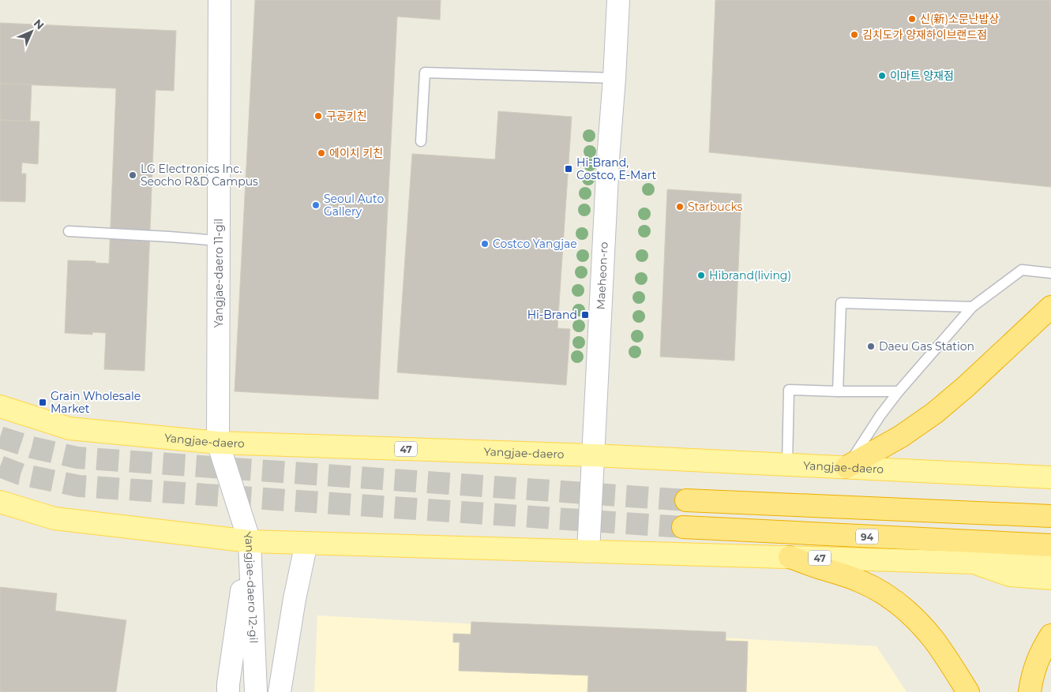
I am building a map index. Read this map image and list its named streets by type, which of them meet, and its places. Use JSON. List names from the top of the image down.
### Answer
{
  "streets": {
    "highway": ["94"],
    "main road": [
      "Yangjae-daero 11-gil",
      "Maeheon-ro",
      "Yangjae-daero",
      "47",
      "Yangjae-daero 12-gil"
    ]
  },
  "crossings": [
    ["Yangjae-daero 11-gil", "Yangjae-daero"],
    ["Yangjae-daero 11-gil", "47"],
    ["Yangjae-daero 11-gil", "Yangjae-daero 12-gil"],
    ["Maeheon-ro", "Yangjae-daero"],
    ["Maeheon-ro", "47"],
    ["47", "Yangjae-daero 12-gil"]
  ],
  "places": {
    "other": [
      "신(新)소문난밥상",
      "김치도가 양재하이브랜드점",
      "이마트 양재점",
      "구공키친",
      "에이치 키친",
      "LG Electronics Inc. Seocho R&D Campus",
      "Seoul Auto Gallery",
      "Starbucks",
      "Costco Yangjae",
      "Hibrand(living)",
      "Daeu Gas Station"
    ],
    "transit": ["Hi-Brand, Costco, E-Mart", "Hi-Brand", "Grain Wholesale Market"]
  },
  "north": "top right"
}
